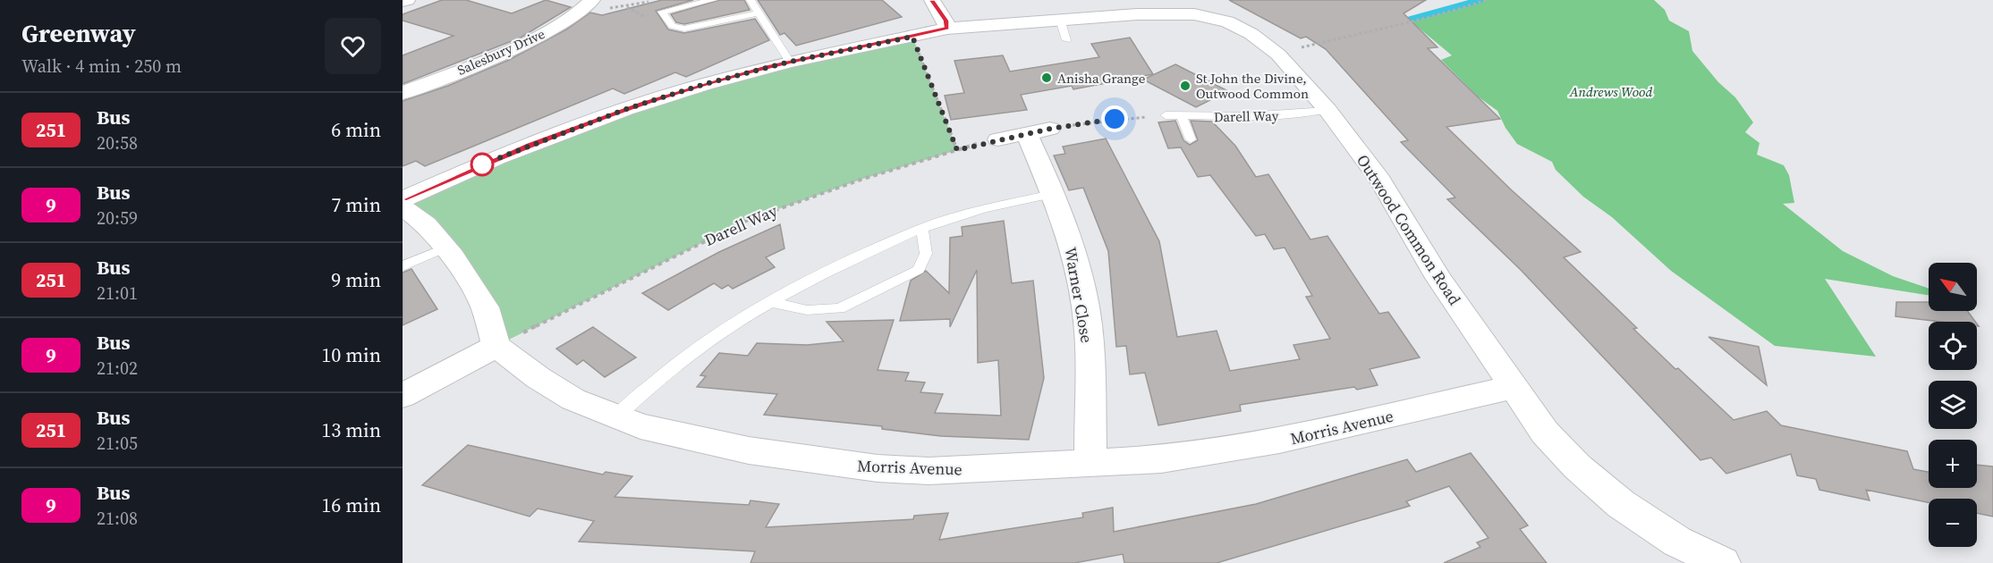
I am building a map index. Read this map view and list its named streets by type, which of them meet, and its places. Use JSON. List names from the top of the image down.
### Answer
{
  "streets": {
    "street": [
      "Salesbury Drive",
      "Outwood Common Road",
      "Warner Close",
      "Morris Avenue"
    ],
    "lane": ["Darell Way"]
  },
  "crossings": [
    ["Darell Way", "Outwood Common Road"],
    ["Darell Way", "Morris Avenue"],
    ["Outwood Common Road", "Morris Avenue"],
    ["Warner Close", "Morris Avenue"]
  ],
  "parks": ["Andrews Wood"],
  "places": ["Anisha Grange", "St John the Divine, Outwood Common"],
  "lines": ["bus line 251"],
  "north": "top left",
  "page": {
    "heading": ["Greenway", "Walk · 4 min · 250 m"],
    "list": [
      {
        "mark": "251",
        "name": "Bus",
        "note": "20:58",
        "value": "6 min"
      },
      {
        "mark": "9",
        "name": "Bus",
        "note": "20:59",
        "value": "7 min"
      },
      {
        "mark": "251",
        "name": "Bus",
        "note": "21:01",
        "value": "9 min"
      },
      {
        "mark": "9",
        "name": "Bus",
        "note": "21:02",
        "value": "10 min"
      },
      {
        "mark": "251",
        "name": "Bus",
        "note": "21:05",
        "value": "13 min"
      },
      {
        "mark": "9",
        "name": "Bus",
        "note": "21:08",
        "value": "16 min"
      }
    ],
    "map_buttons": ["+", "−"]
  }
}
